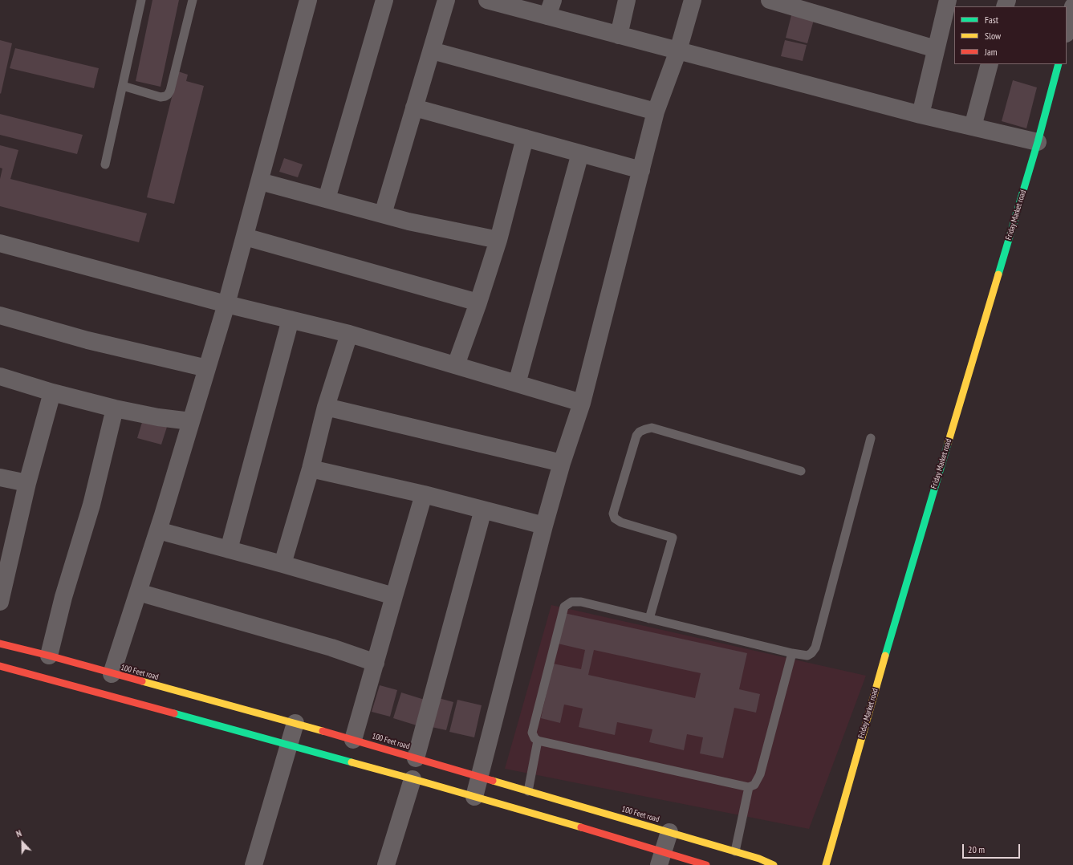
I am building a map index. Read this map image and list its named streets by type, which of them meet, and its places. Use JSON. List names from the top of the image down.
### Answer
{
  "streets": {
    "street": ["Friday Market road", "100 Feet road"]
  },
  "legend": ["Fast", "Slow", "Jam"],
  "scale_bar": "20 m",
  "north": "top"
}
